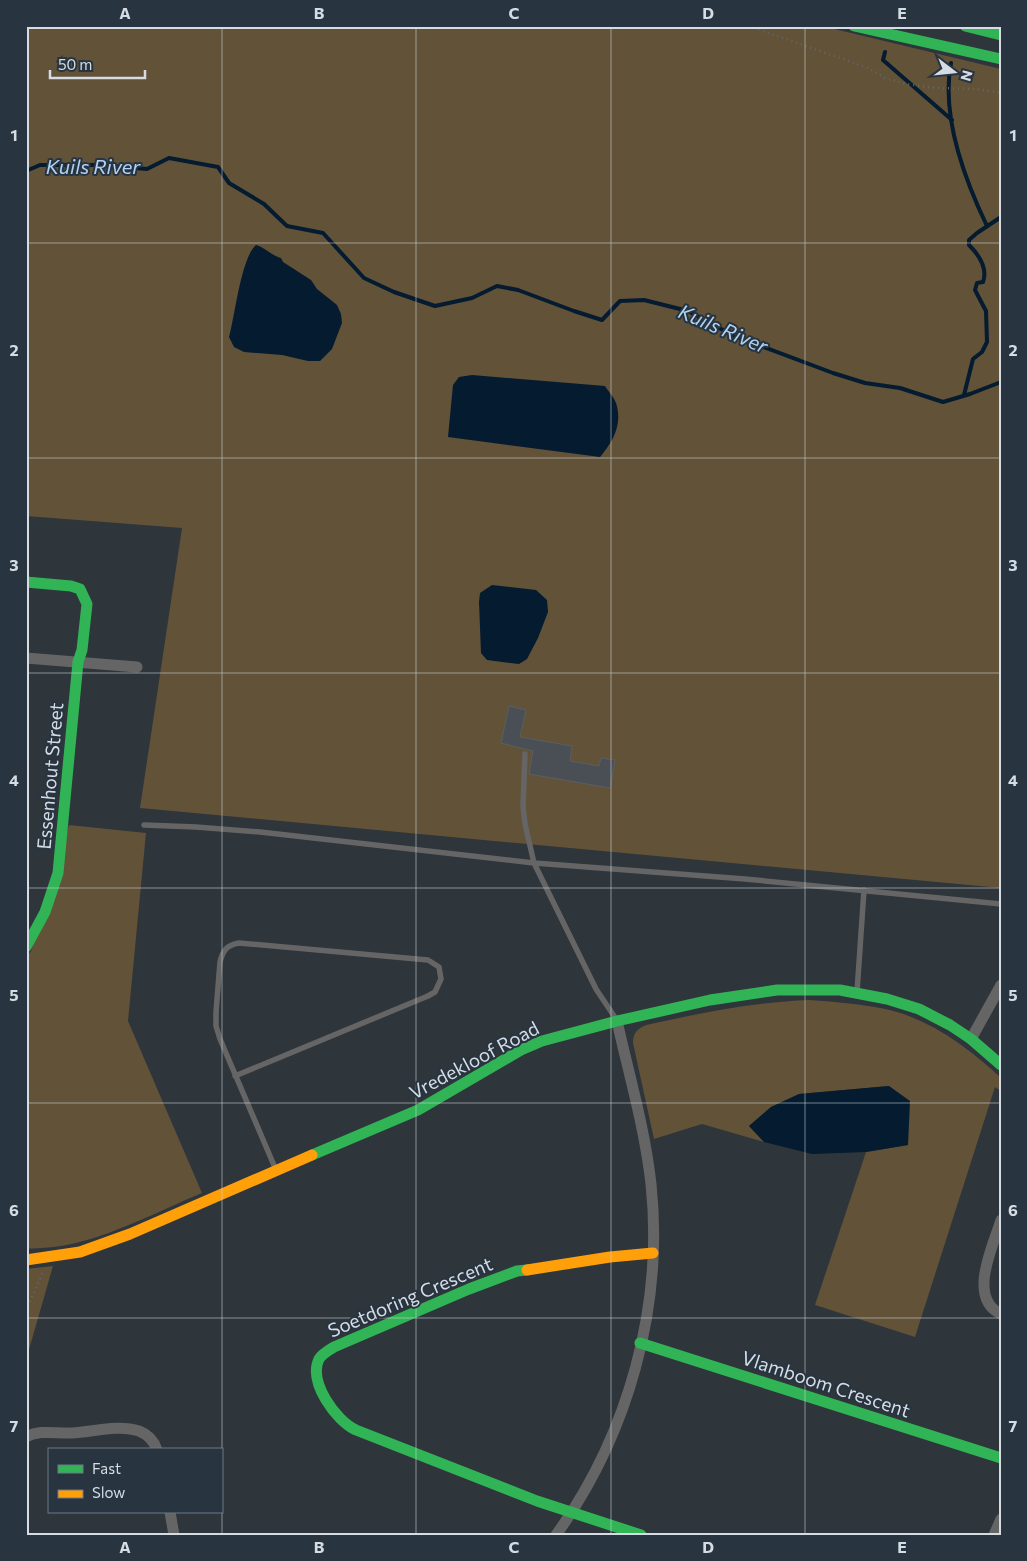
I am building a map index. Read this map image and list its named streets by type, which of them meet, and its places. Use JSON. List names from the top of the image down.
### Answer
{
  "streets": {
    "street": [
      "Essenhout Street",
      "Vredekloof Road",
      "Soetdoring Crescent",
      "Vlamboom Crescent"
    ]
  },
  "water": ["Kuils River"],
  "legend": ["Fast", "Slow"],
  "scale_bar": "50 m",
  "north": "right",
  "grid": {
    "columns": [
      "A",
      "B",
      "C",
      "D",
      "E"
    ],
    "rows": [
      "1",
      "2",
      "3",
      "4",
      "5",
      "6",
      "7"
    ]
  }
}
